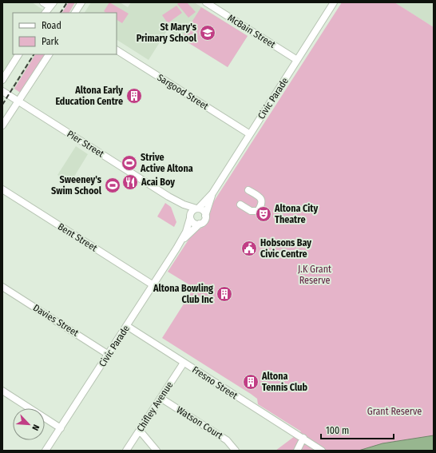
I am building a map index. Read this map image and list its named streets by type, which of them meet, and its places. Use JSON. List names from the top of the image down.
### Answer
{
  "streets": {
    "street": [
      "McBain Street",
      "Sargood Street",
      "Civic Parade",
      "Pier Street",
      "Bent Street",
      "Davies Street",
      "Fresno Street",
      "Chifley Avenue",
      "Watson Court"
    ]
  },
  "crossings": [
    ["McBain Street", "Civic Parade"],
    ["Sargood Street", "Civic Parade"],
    ["Civic Parade", "Pier Street"],
    ["Civic Parade", "Bent Street"],
    ["Civic Parade", "Davies Street"],
    ["Civic Parade", "Fresno Street"],
    ["Fresno Street", "Chifley Avenue"],
    ["Chifley Avenue", "Watson Court"]
  ],
  "parks": ["J.K Grant Reserve", "Grant Reserve"],
  "places": {
    "school or university": ["St Mary's Primary School"],
    "building": ["Altona Early Education Centre", "Altona Bowling Club Inc", "Altona Tennis Club"],
    "sports": ["Strive Active Altona", "Sweeney's Swim School"],
    "restaurant": ["Acai Boy"],
    "theatre": ["Altona City Theatre"],
    "public building": ["Hobsons Bay Civic Centre"]
  },
  "legend": ["Road", "Park"],
  "scale_bar": "100 m",
  "north": "bottom right"
}
